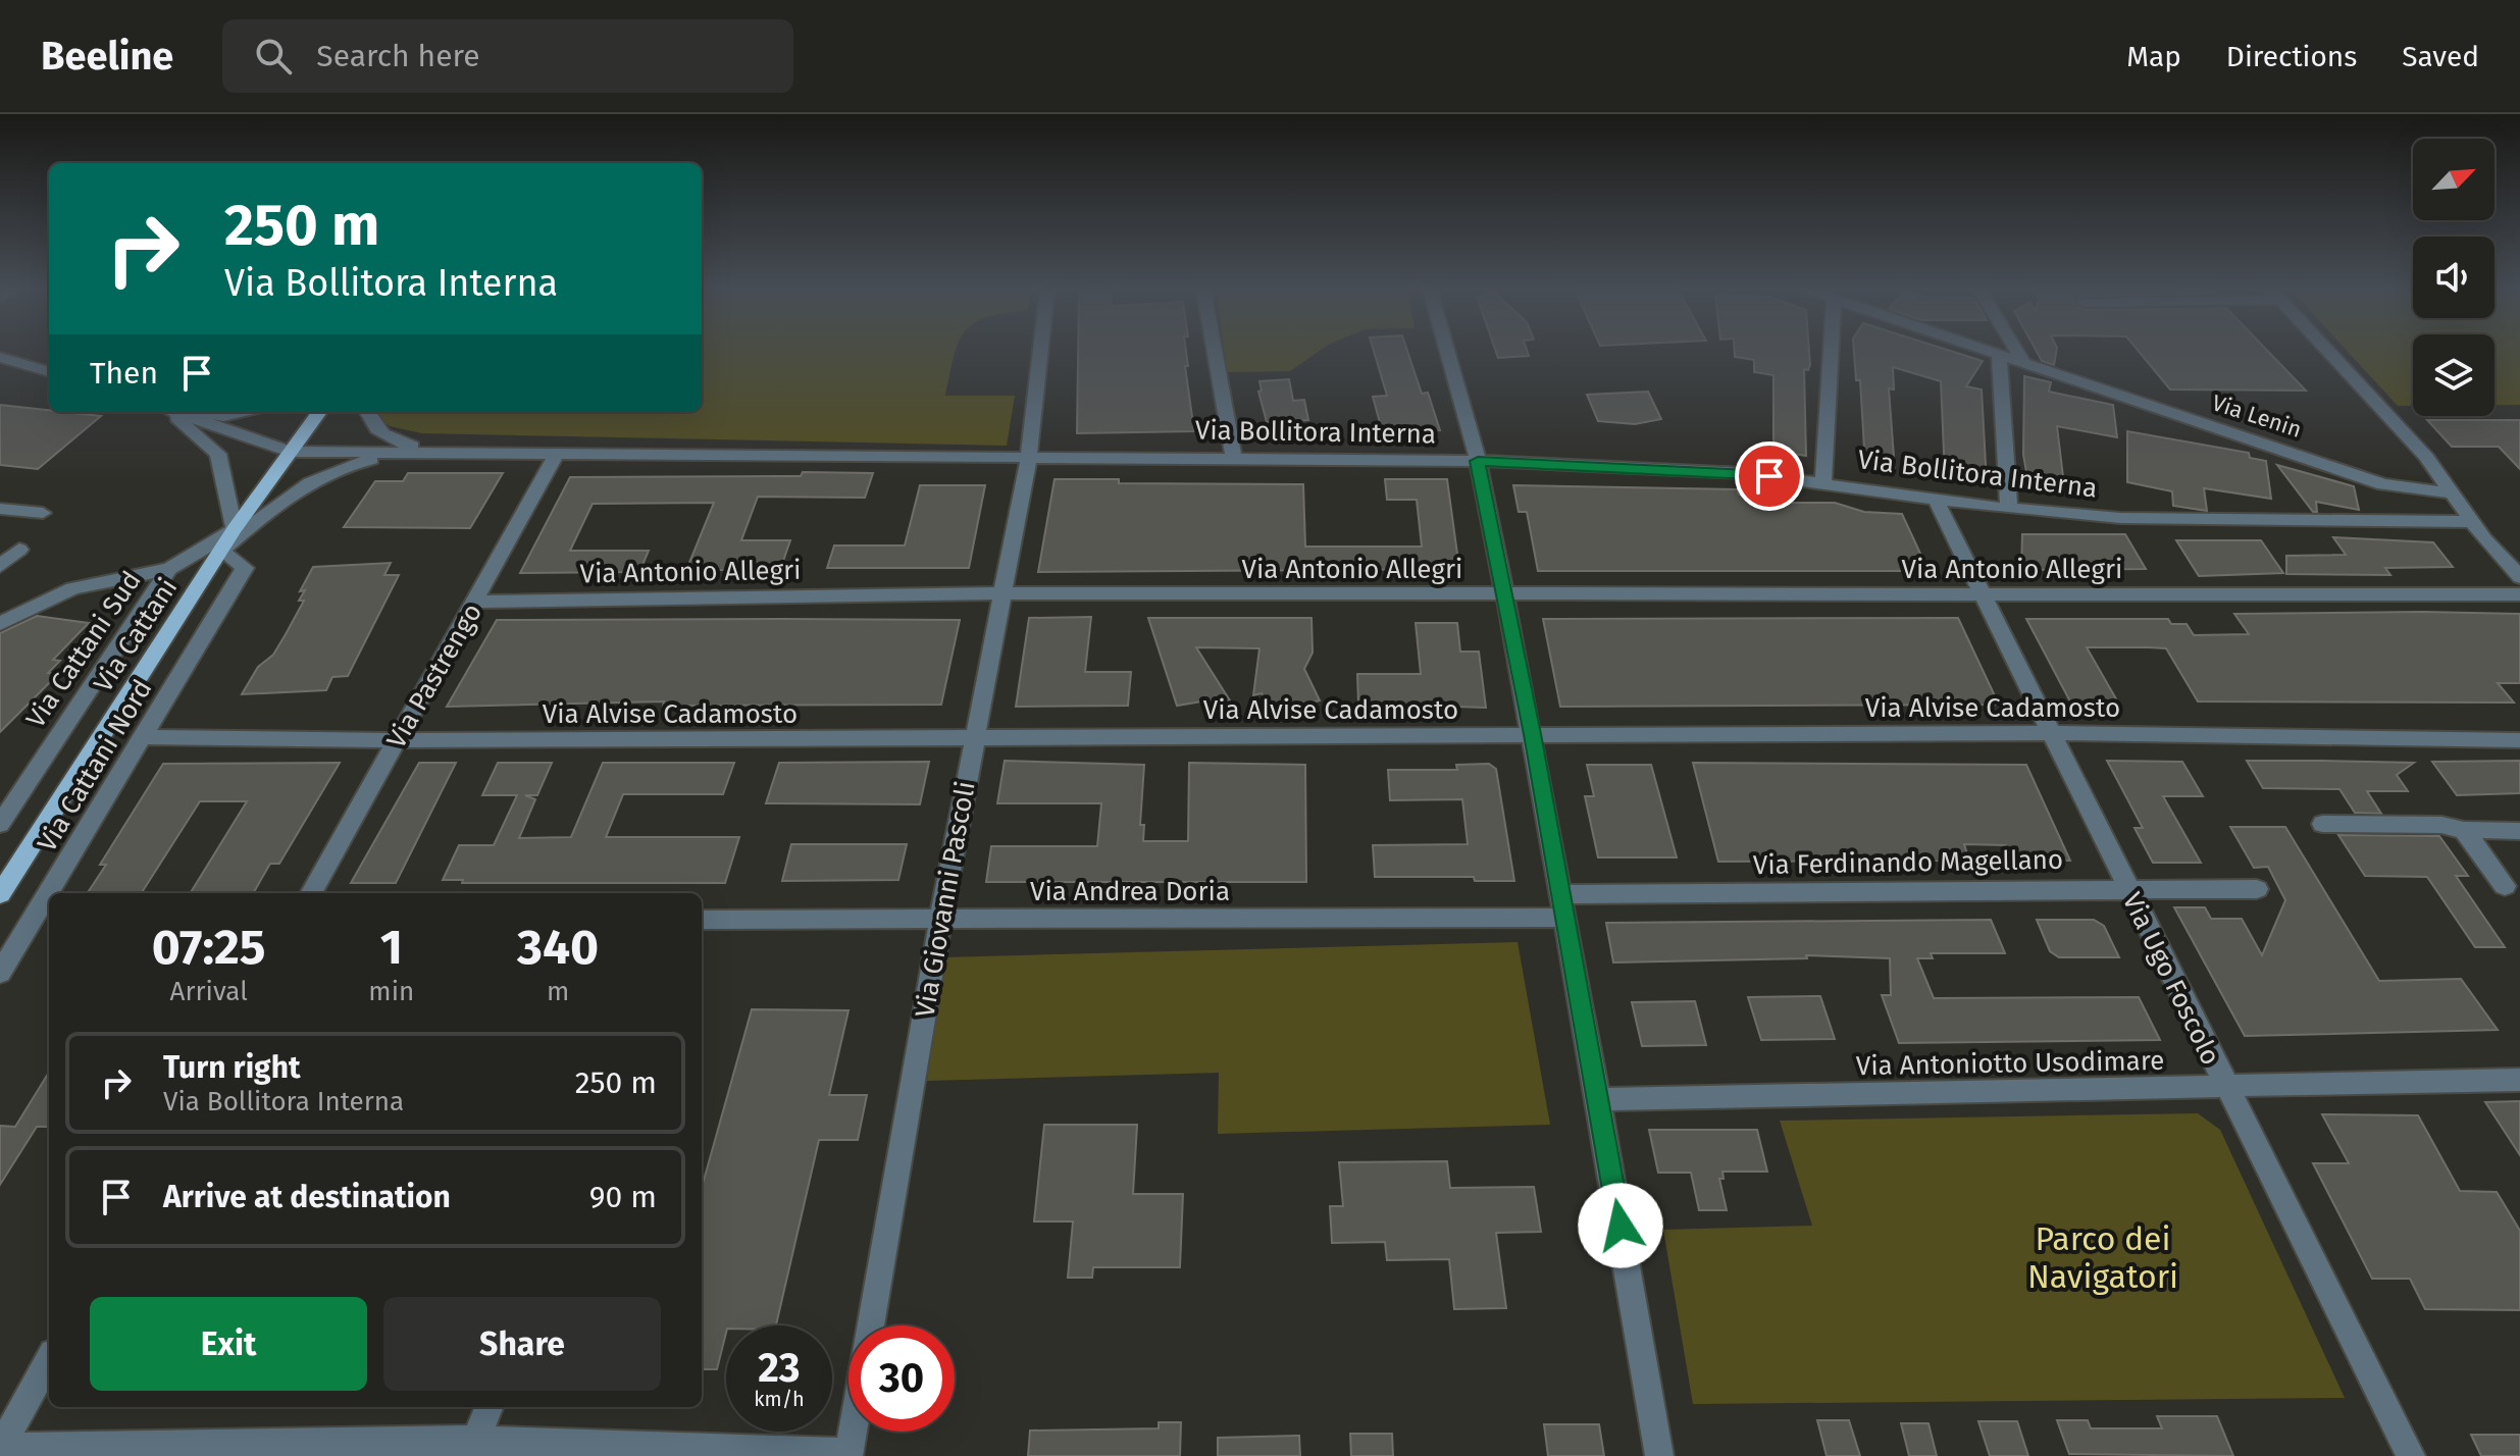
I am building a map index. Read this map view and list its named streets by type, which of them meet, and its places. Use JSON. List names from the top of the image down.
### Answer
{
  "streets": {
    "main road": ["Via Cattani"],
    "street": [
      "Via Lenin",
      "Via Bollitora Interna",
      "Via Antonio Allegri",
      "Via Cattani Sud",
      "Via Pastrengo",
      "Via Alvise Cadamosto",
      "Via Cattani Nord",
      "Via Ferdinando Magellano",
      "Via Andrea Doria",
      "Via Giovanni Pascoli",
      "Via Ugo Foscolo",
      "Via Antoniotto Usodimare"
    ]
  },
  "crossings": [
    ["Via Bollitora Interna", "Via Cattani"],
    ["Via Bollitora Interna", "Via Pastrengo"],
    ["Via Bollitora Interna", "Via Giovanni Pascoli"],
    ["Via Bollitora Interna", "Via Ugo Foscolo"],
    ["Via Antonio Allegri", "Via Pastrengo"],
    ["Via Antonio Allegri", "Via Giovanni Pascoli"],
    ["Via Antonio Allegri", "Via Ugo Foscolo"],
    ["Via Cattani", "Via Cattani Sud"],
    ["Via Cattani", "Via Cattani Nord"],
    ["Via Pastrengo", "Via Alvise Cadamosto"],
    ["Via Alvise Cadamosto", "Via Cattani Nord"],
    ["Via Alvise Cadamosto", "Via Giovanni Pascoli"],
    ["Via Alvise Cadamosto", "Via Ugo Foscolo"],
    ["Via Ferdinando Magellano", "Via Ugo Foscolo"],
    ["Via Andrea Doria", "Via Giovanni Pascoli"],
    ["Via Ugo Foscolo", "Via Antoniotto Usodimare"]
  ],
  "parks": ["Parco dei Navigatori"],
  "north": "top right",
  "page": {
    "header": "Beeline",
    "search": "Search here",
    "nav": ["Map", "Directions", "Saved"],
    "turn": ["250 m", "Via Bollitora Interna"],
    "then": "Then",
    "eta": [
      "07:25",
      "Arrival",
      "1",
      "min",
      "340",
      "m"
    ],
    "list": [
      {
        "name": "Turn right",
        "note": "Via Bollitora Interna",
        "value": "250 m"
      },
      {
        "name": "Arrive at destination",
        "value": "90 m"
      }
    ],
    "buttons": ["Exit", "Share"],
    "speed": "23 km/h",
    "limit": "30"
  }
}
